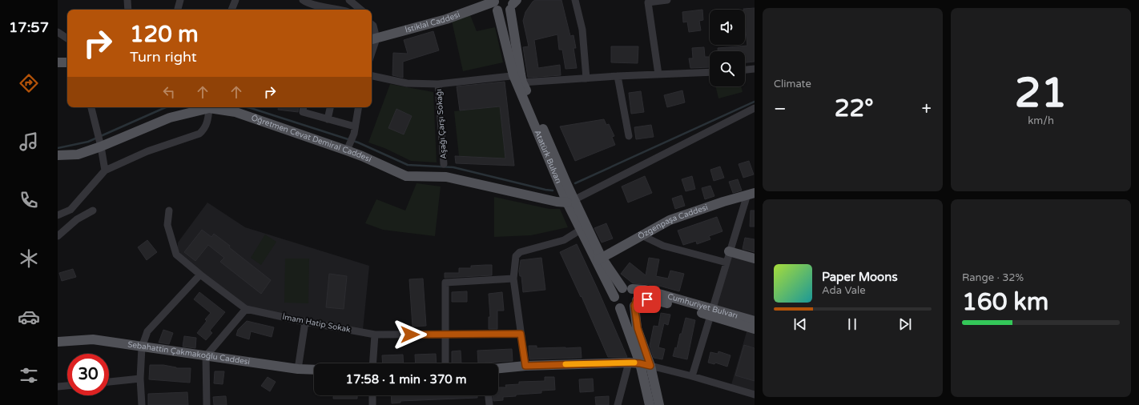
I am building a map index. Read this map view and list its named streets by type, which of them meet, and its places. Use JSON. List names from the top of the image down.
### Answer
{
  "streets": {
    "main road": [
      "İstiklal Caddesi",
      "Öğretmen Cevat Demiral Caddesi",
      "Atatürk Bulvarı",
      "Özgenpaşa Caddesi",
      "Cumhuriyet Bulvarı",
      "Sebahattin Çakmakoğlu Caddesi"
    ],
    "street": ["Aşağı Çarşı Sokağı", "İmam Hatip Sokak"]
  },
  "crossings": [
    ["İstiklal Caddesi", "Atatürk Bulvarı"],
    ["Öğretmen Cevat Demiral Caddesi", "Atatürk Bulvarı"],
    ["Atatürk Bulvarı", "Özgenpaşa Caddesi"],
    ["Atatürk Bulvarı", "Cumhuriyet Bulvarı"]
  ],
  "page": {
    "tabs": "17:57",
    "tile": [
      "Climate",
      ["21", "km/h"],
      ["Range · 32%", "160 km"]
    ],
    "turn": ["120 m", "Turn right"],
    "heat": ["−", "22°", "+"],
    "song": ["Paper Moons", "Ada Vale"],
    "limit": "30",
    "trip": "17:58 · 1 min · 370 m"
  }
}
